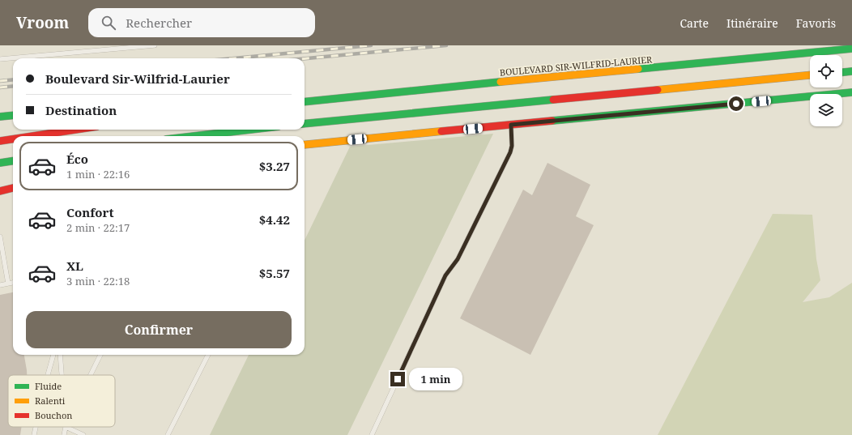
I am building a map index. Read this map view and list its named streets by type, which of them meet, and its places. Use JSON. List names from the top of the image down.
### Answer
{
  "streets": {
    "main road": ["BOULEVARD SIR-WILFRID-LAURIER"]
  },
  "legend": ["Fluide", "Ralenti", "Bouchon"],
  "page": {
    "header": "Vroom",
    "search": "Rechercher",
    "nav": ["Carte", "Itinéraire", "Favoris"],
    "banner": ["Boulevard Sir-Wilfrid-Laurier", "Destination"],
    "list": [
      {
        "name": "Éco",
        "note": "1 min · 22:16",
        "value": "$3.27"
      },
      {
        "name": "Confort",
        "note": "2 min · 22:17",
        "value": "$4.42"
      },
      {
        "name": "XL",
        "note": "3 min · 22:18",
        "value": "$5.57"
      }
    ],
    "buttons": "Confirmer",
    "bubble": "1 min"
  }
}
